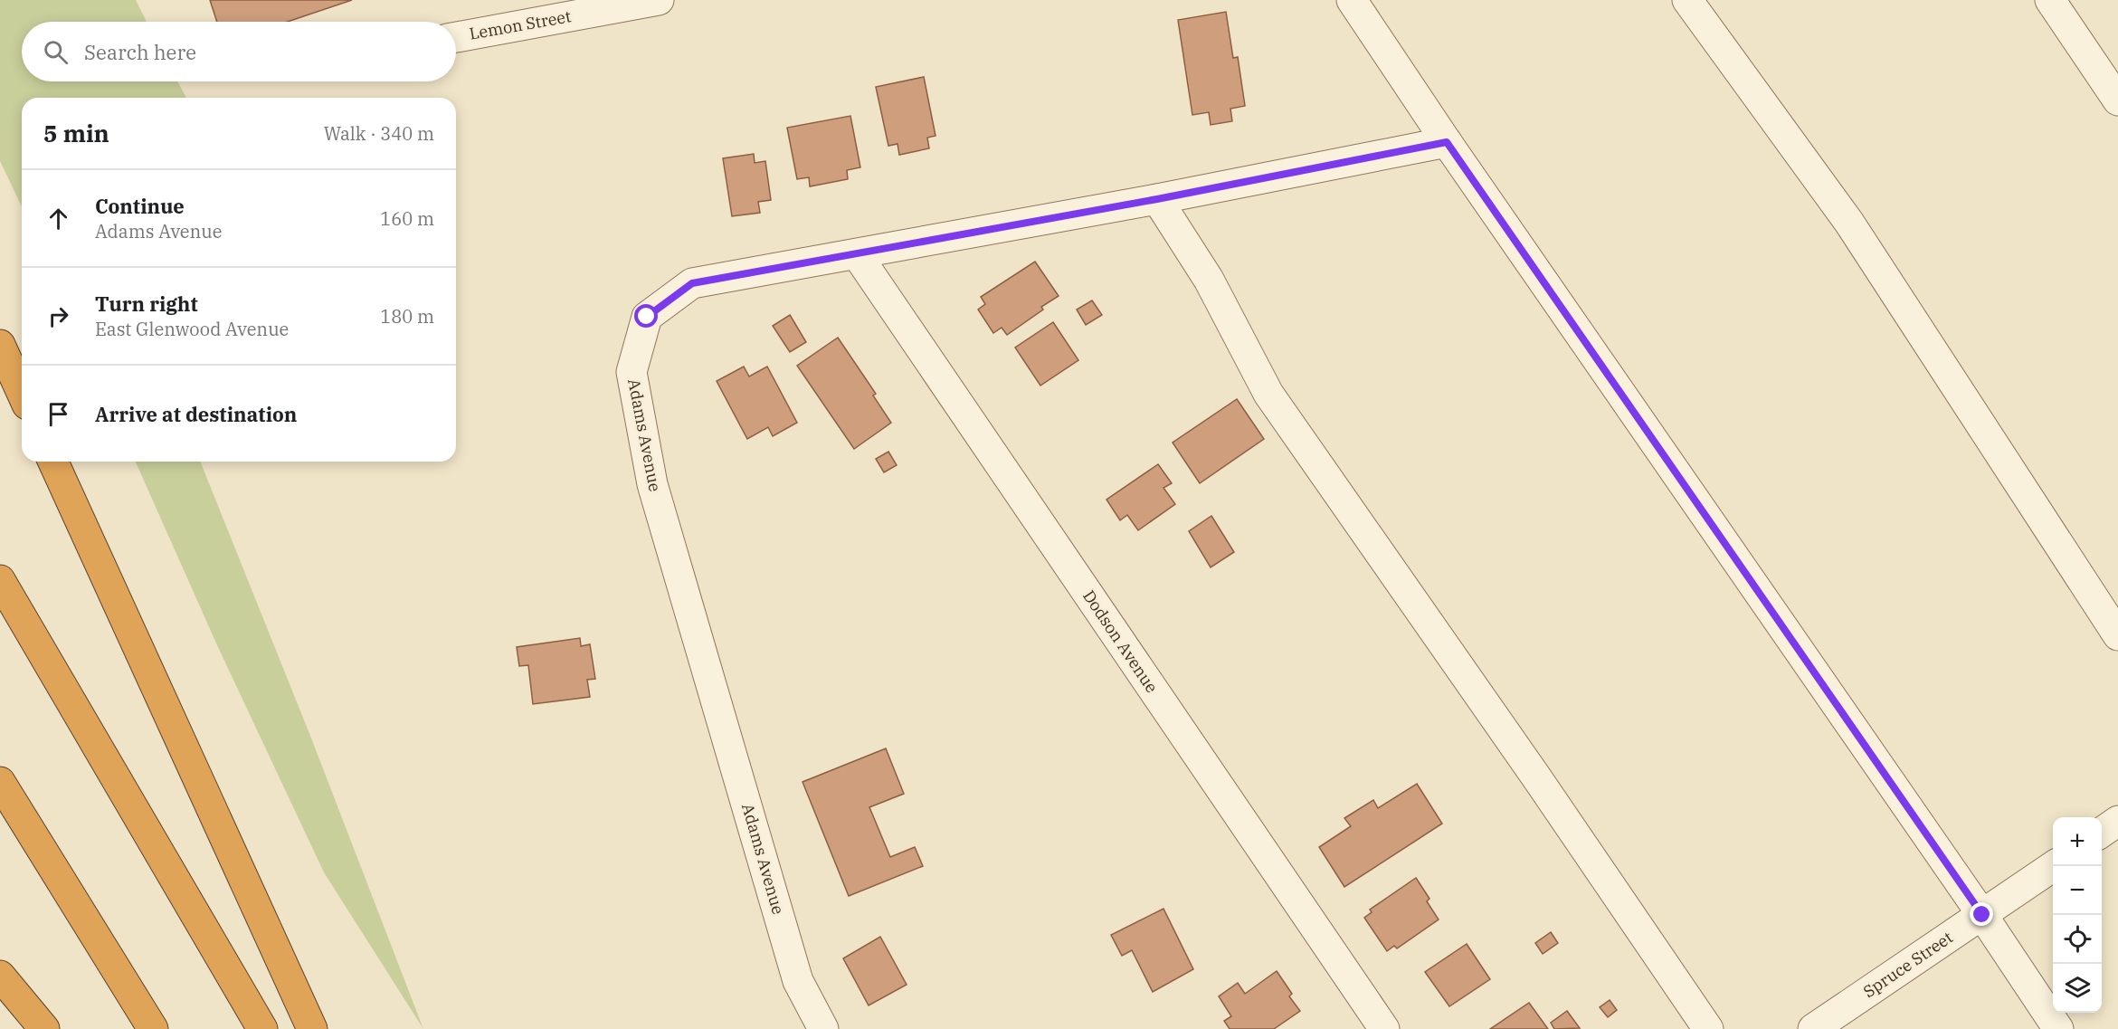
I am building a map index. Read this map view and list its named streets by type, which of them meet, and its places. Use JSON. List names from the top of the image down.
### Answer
{
  "streets": {
    "street": [
      "Lemon Street",
      "Adams Avenue",
      "Dodson Avenue",
      "Spruce Street"
    ]
  },
  "crossings": [
    ["Adams Avenue", "Dodson Avenue"]
  ],
  "page": {
    "search": "Search here",
    "heading": ["5 min", "Walk · 340 m"],
    "list": [
      ["Continue", "Adams Avenue", "160 m"],
      ["Turn right", "East Glenwood Avenue", "180 m"],
      "Arrive at destination"
    ],
    "map_buttons": ["+", "−"]
  }
}
